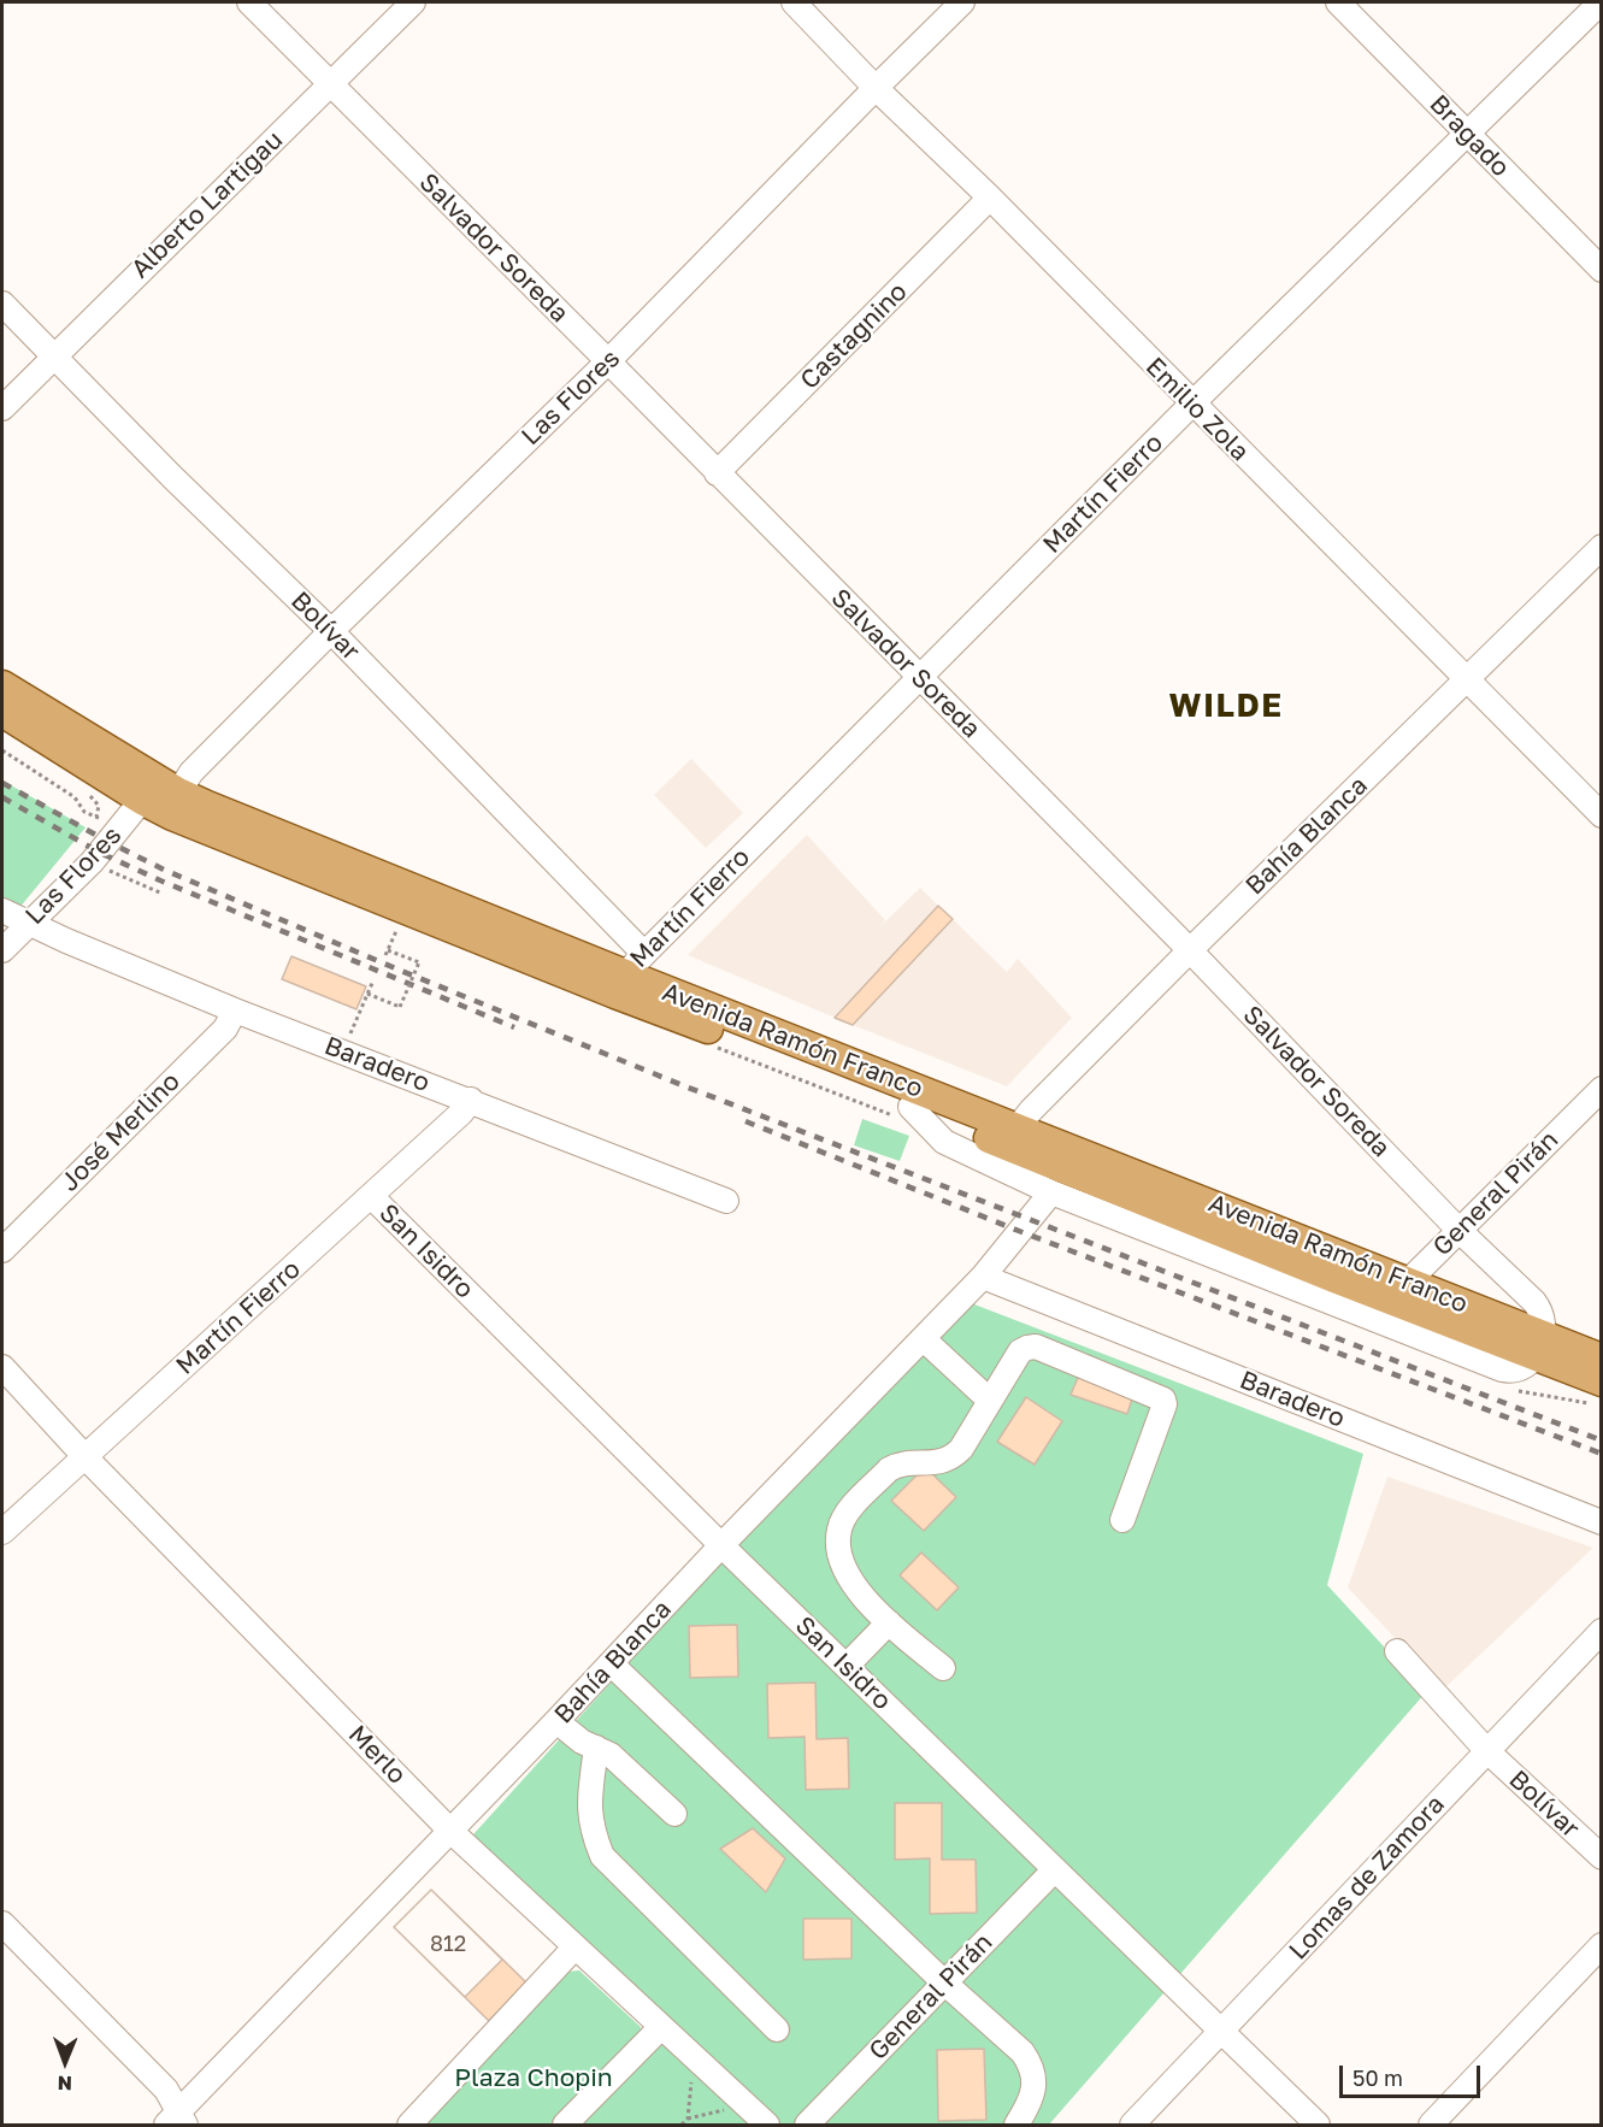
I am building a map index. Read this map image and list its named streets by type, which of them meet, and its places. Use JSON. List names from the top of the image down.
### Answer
{
  "streets": {
    "main road": ["Avenida Ramón Franco"],
    "street": [
      "Bragado",
      "Alberto Lartigau",
      "Salvador Soreda",
      "Castagnino",
      "Las Flores",
      "Emilio Zola",
      "Martín Fierro",
      "Bolívar",
      "Bahía Blanca",
      "Baradero",
      "José Merlino",
      "General Pirán",
      "San Isidro",
      "Merlo",
      "Lomas de Zamora"
    ]
  },
  "crossings": [
    ["Bragado", "Martín Fierro"],
    ["Alberto Lartigau", "Salvador Soreda"],
    ["Alberto Lartigau", "Bolívar"],
    ["Salvador Soreda", "Castagnino"],
    ["Salvador Soreda", "Las Flores"],
    ["Salvador Soreda", "Martín Fierro"],
    ["Salvador Soreda", "Bahía Blanca"],
    ["Salvador Soreda", "Avenida Ramón Franco"],
    ["Salvador Soreda", "General Pirán"],
    ["Castagnino", "Emilio Zola"],
    ["Las Flores", "Emilio Zola"],
    ["Las Flores", "Bolívar"],
    ["Las Flores", "Avenida Ramón Franco"],
    ["Las Flores", "Baradero"],
    ["Emilio Zola", "Martín Fierro"],
    ["Emilio Zola", "Bahía Blanca"],
    ["Martín Fierro", "Bolívar"],
    ["Martín Fierro", "Avenida Ramón Franco"],
    ["Martín Fierro", "Baradero"],
    ["Martín Fierro", "San Isidro"],
    ["Martín Fierro", "Merlo"],
    ["Bolívar", "Avenida Ramón Franco"],
    ["Bolívar", "Lomas de Zamora"],
    ["Bahía Blanca", "Avenida Ramón Franco"],
    ["Bahía Blanca", "Baradero"],
    ["Bahía Blanca", "San Isidro"],
    ["Bahía Blanca", "Merlo"],
    ["Avenida Ramón Franco", "General Pirán"],
    ["Baradero", "José Merlino"],
    ["General Pirán", "San Isidro"],
    ["San Isidro", "Lomas de Zamora"]
  ],
  "districts": ["WILDE"],
  "parks": ["Plaza Chopin"],
  "house_numbers": ["812"],
  "scale_bar": "50 m",
  "north": "bottom"
}
